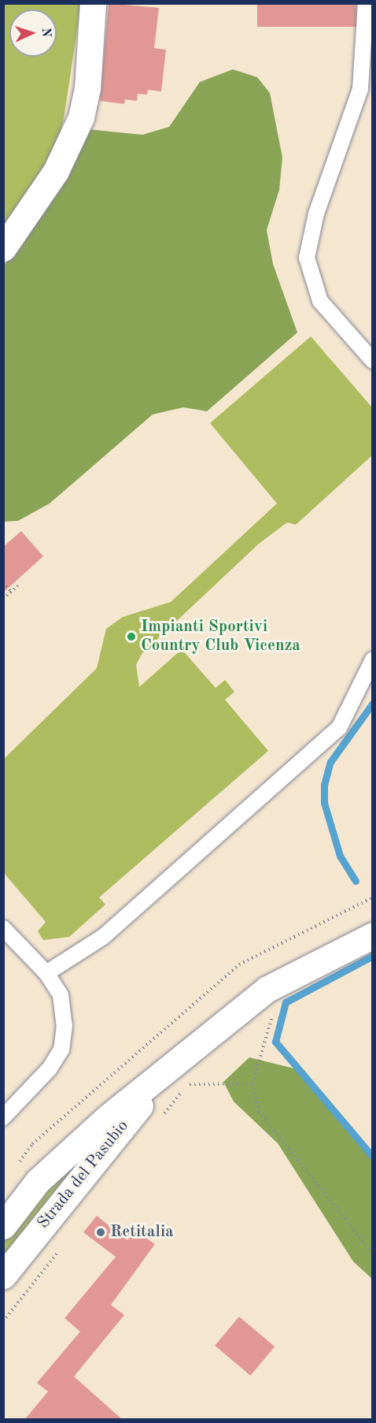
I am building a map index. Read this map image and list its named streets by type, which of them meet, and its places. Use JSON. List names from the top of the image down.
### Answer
{
  "streets": {
    "main road": ["Strada del Pasubio"]
  },
  "places": ["Impianti Sportivi Country Club Vicenza", "Retitalia"],
  "north": "right"
}
